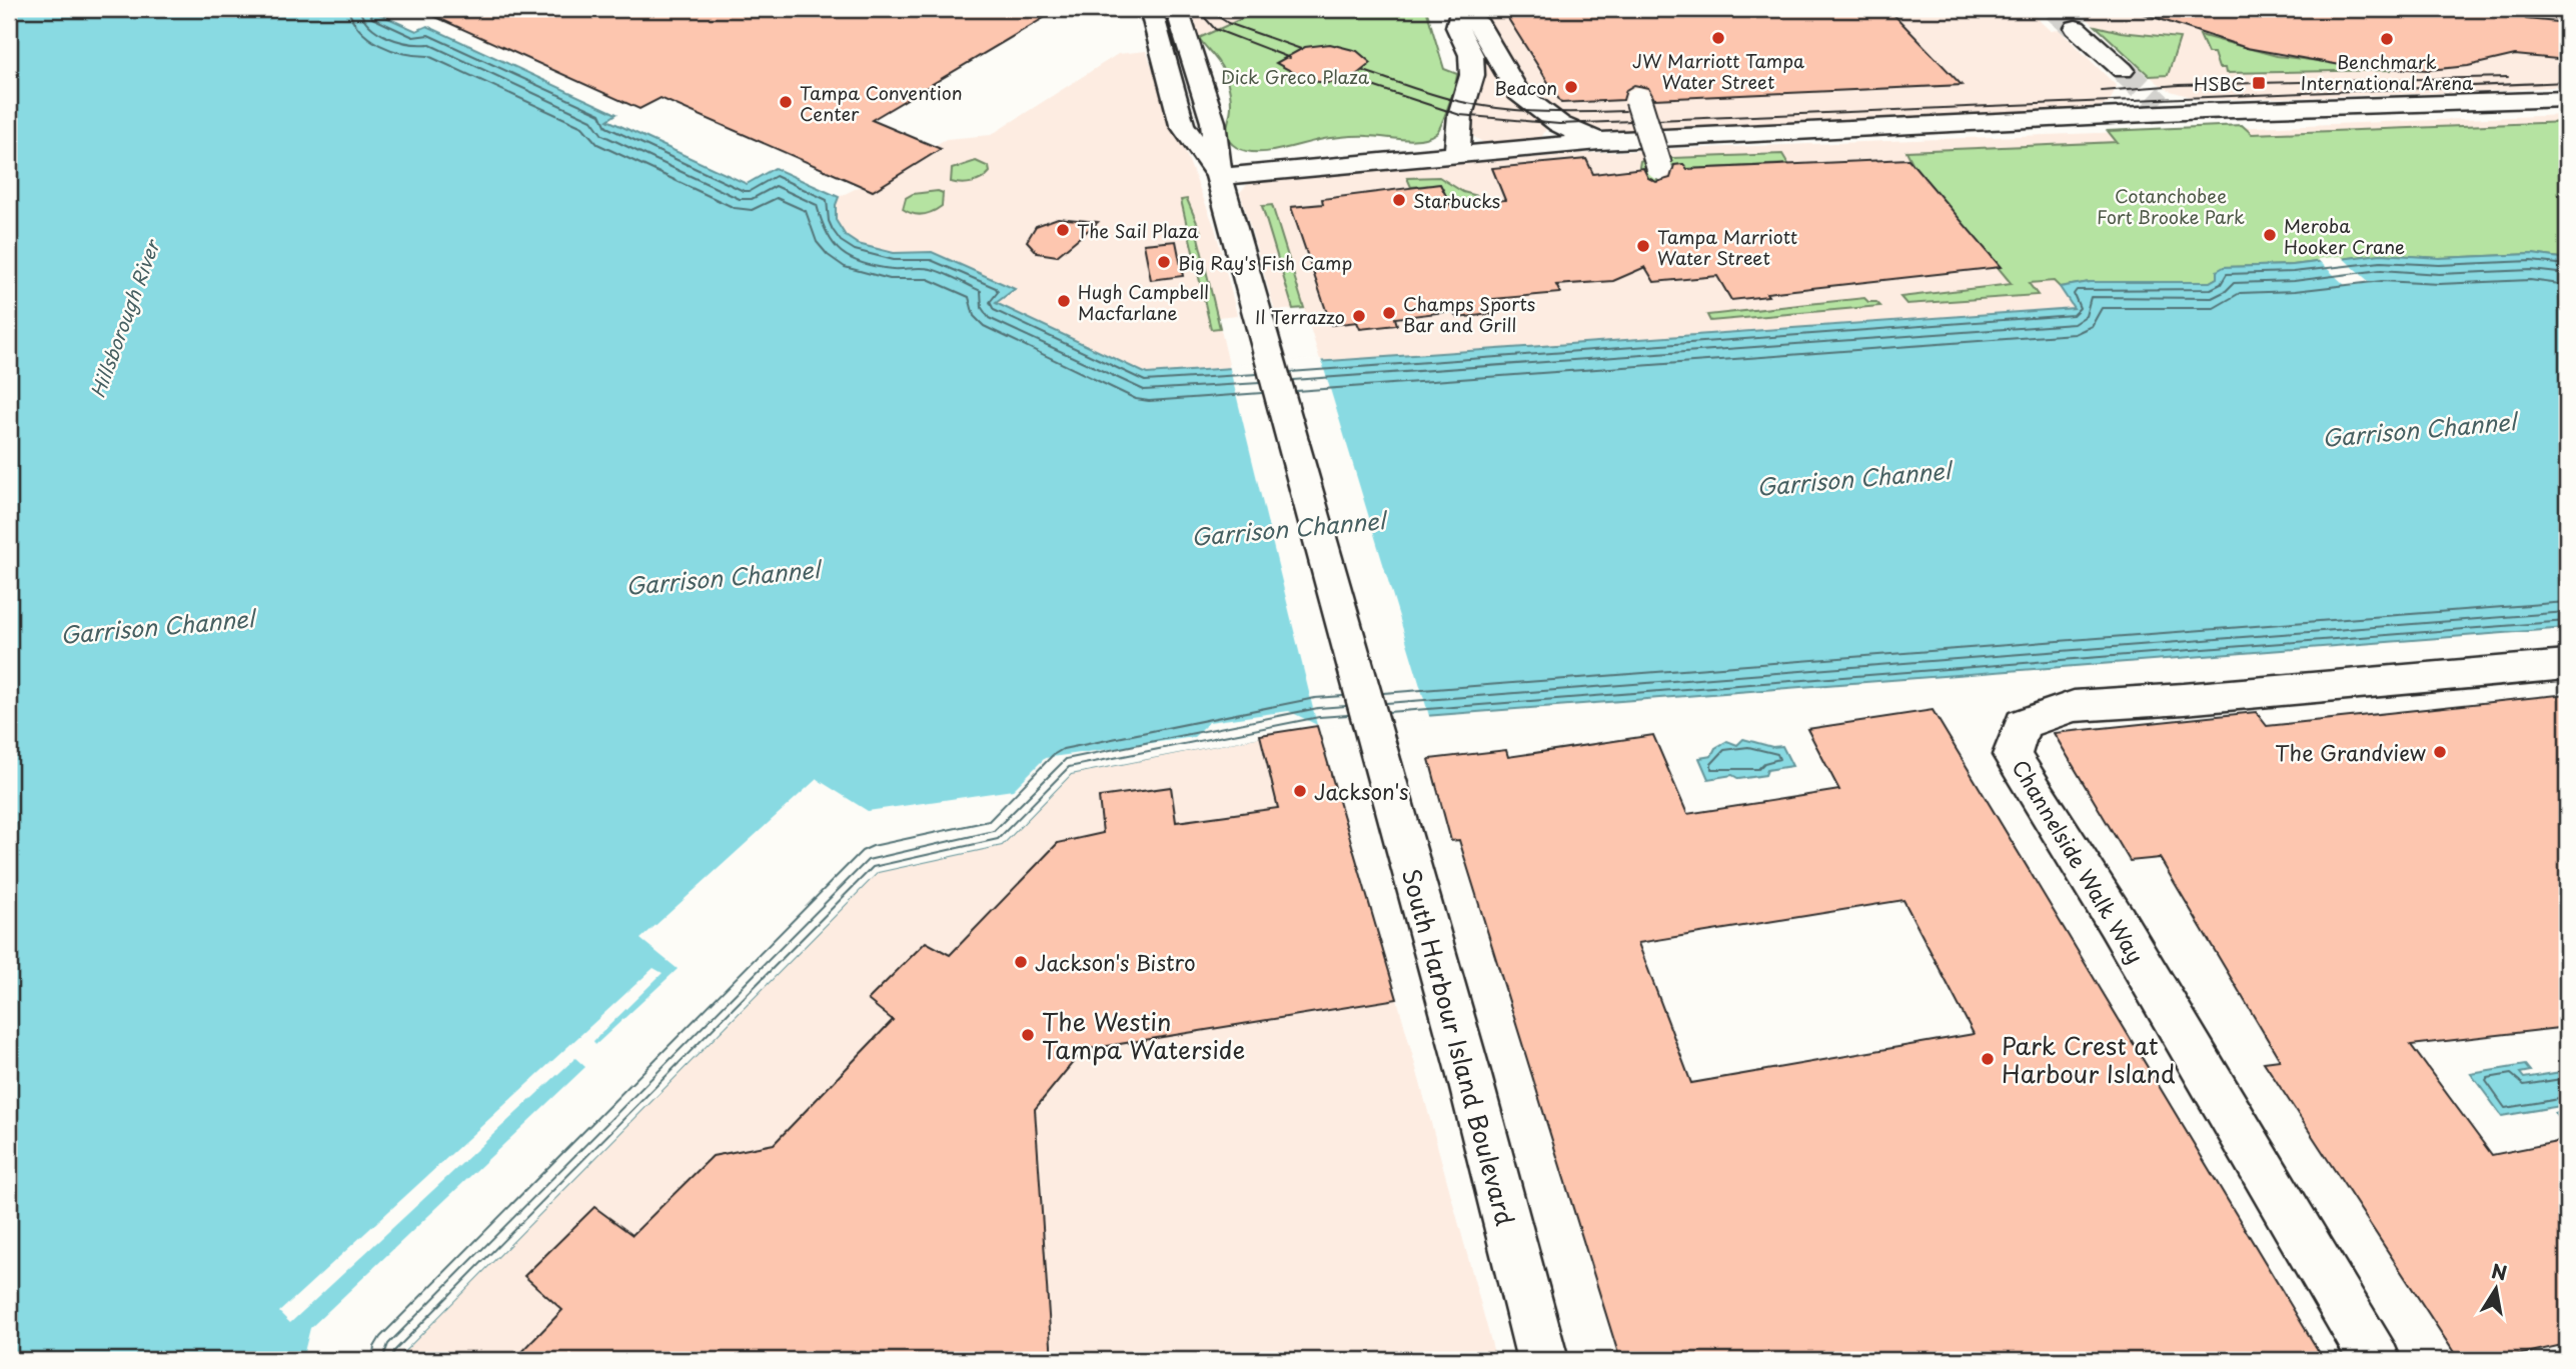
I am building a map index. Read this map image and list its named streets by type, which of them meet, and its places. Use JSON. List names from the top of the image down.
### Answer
{
  "streets": {
    "street": ["Channelside Walk Way", "South Harbour Island Boulevard"]
  },
  "water": ["Hillsborough River", "Garrison Channel"],
  "parks": ["Dick Greco Plaza", "Cotanchobee Fort Brooke Park"],
  "places": {
    "other": [
      "JW Marriott Tampa Water Street",
      "Benchmark International Arena",
      "Beacon",
      "Tampa Convention Center",
      "Starbucks",
      "The Sail Plaza",
      "Meroba Hooker Crane",
      "Tampa Marriott Water Street",
      "Big Ray's Fish Camp",
      "Hugh Campbell Macfarlane",
      "Champs Sports Bar and Grill",
      "Il Terrazzo",
      "The Grandview",
      "Jackson's",
      "Jackson's Bistro",
      "The Westin Tampa Waterside",
      "Park Crest at Harbour Island"
    ],
    "transit": ["HSBC"]
  },
  "north": "top"
}
